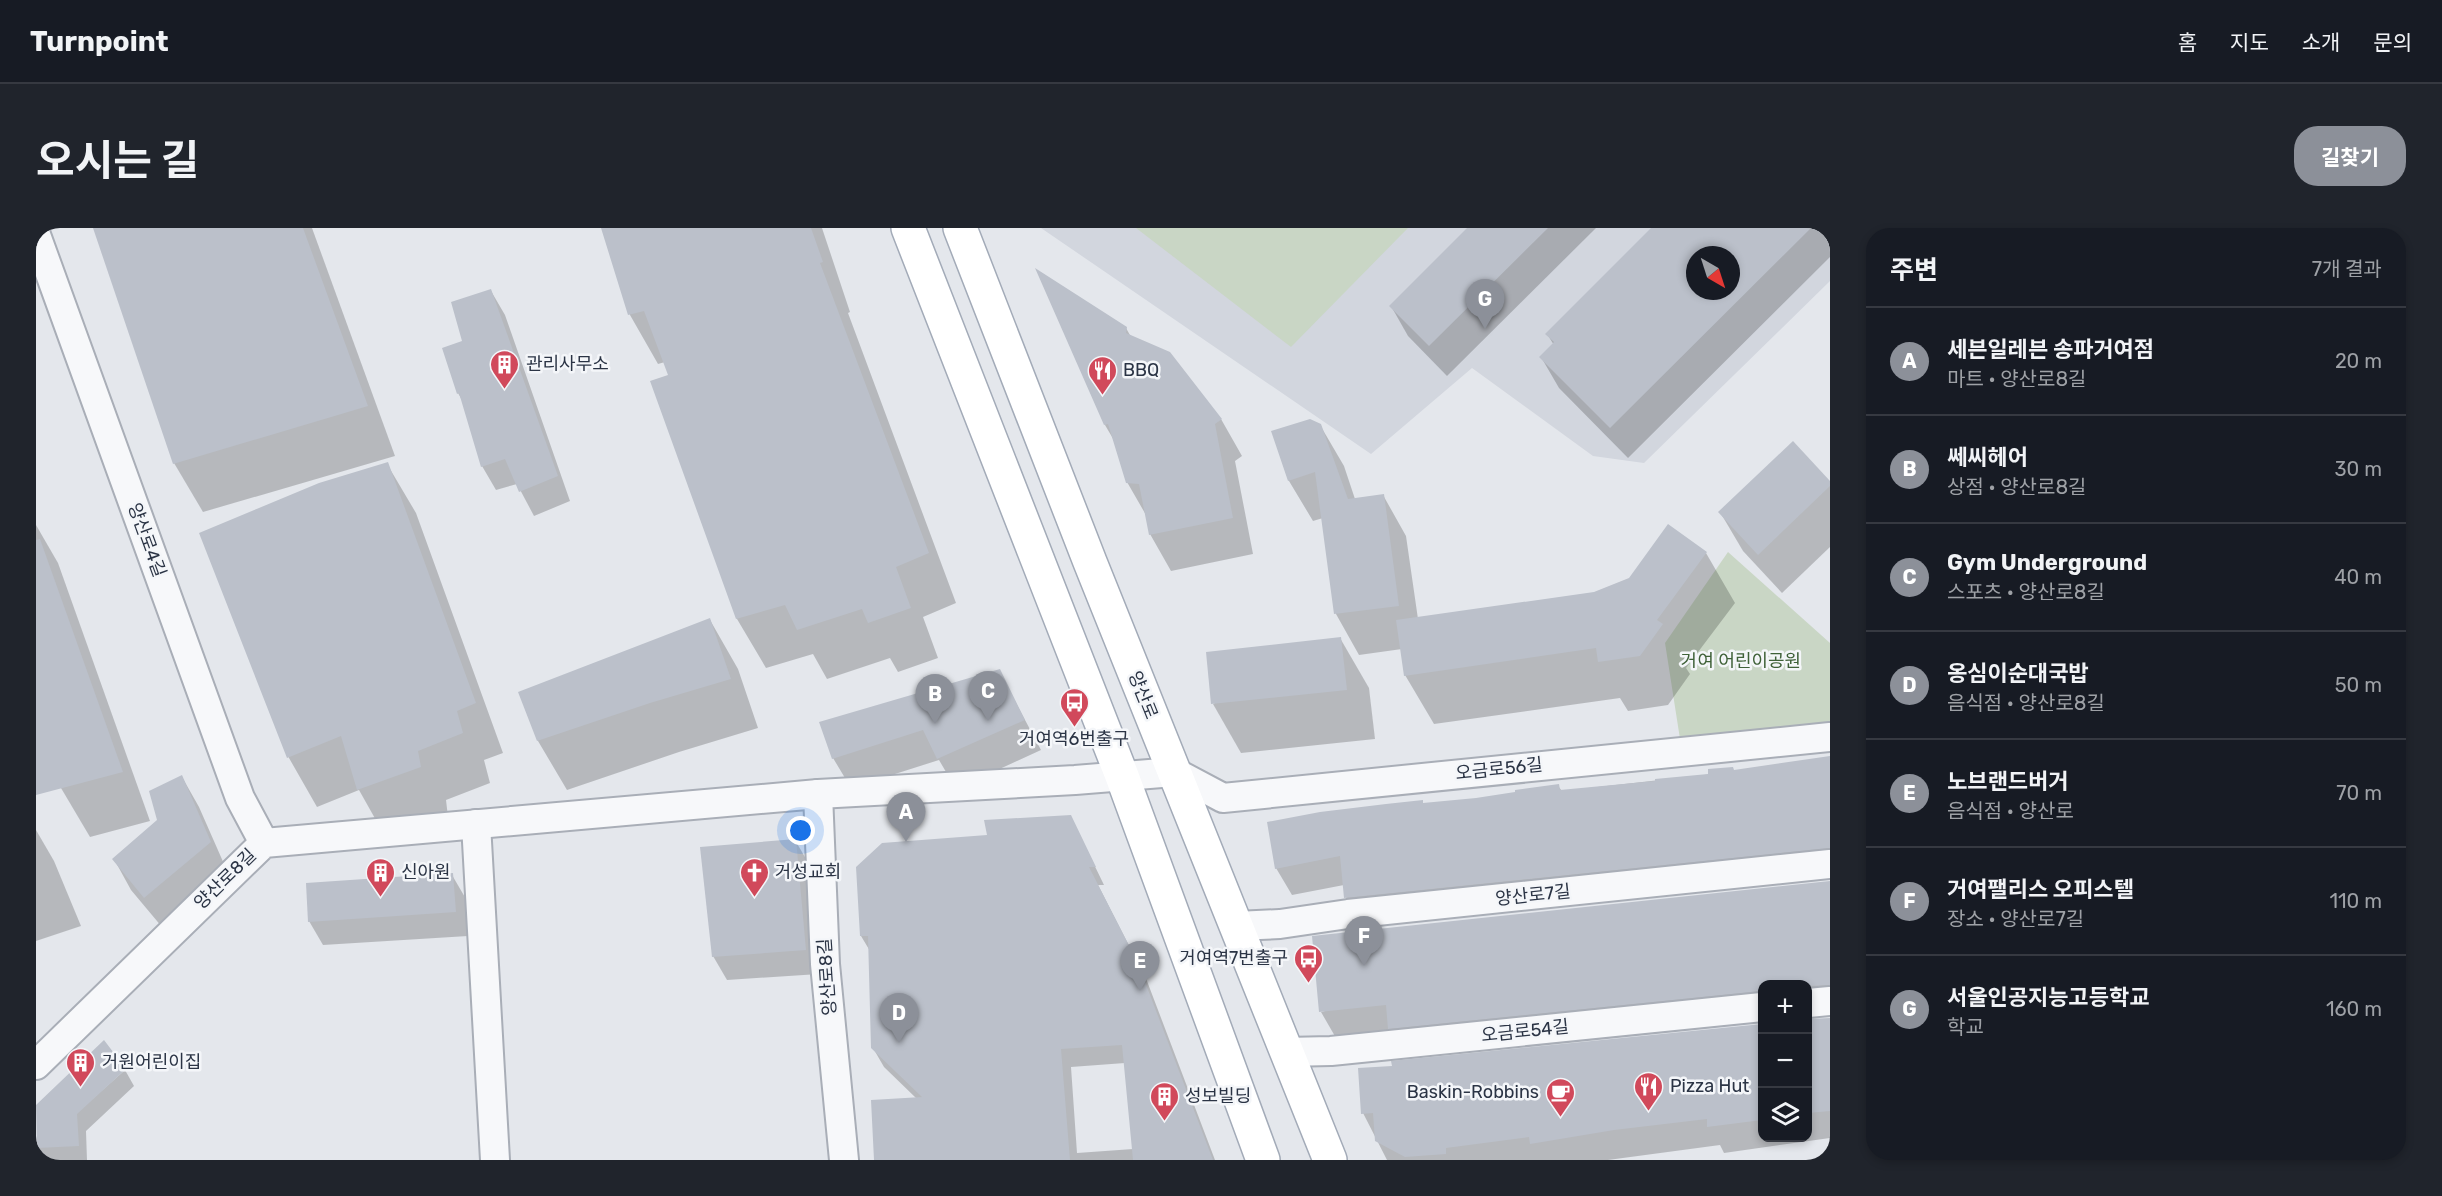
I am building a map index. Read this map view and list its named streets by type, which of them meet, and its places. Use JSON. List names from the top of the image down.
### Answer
{
  "streets": {
    "main road": ["양산로"],
    "street": [
      "양산로4길",
      "오금로56길",
      "양산로8길",
      "양산로7길",
      "오금로54길"
    ]
  },
  "crossings": [
    ["양산로4길", "양산로8길"],
    ["양산로", "오금로56길"],
    ["양산로", "양산로8길"],
    ["양산로", "양산로7길"],
    ["양산로", "오금로54길"],
    ["오금로56길", "양산로8길"]
  ],
  "parks": ["거여 어린이공원"],
  "places": {
    "building": [
      "관리사무소",
      "신아원",
      "거원어린이집",
      "성보빌딩"
    ],
    "restaurant": ["BBQ", "Pizza Hut"],
    "bus stop": ["거여역6번출구", "거여역7번출구"],
    "church": ["거성교회"],
    "cafe": ["Baskin-Robbins"]
  },
  "north": "bottom right",
  "page": {
    "header": "Turnpoint",
    "nav": [
      "홈",
      "지도",
      "소개",
      "문의"
    ],
    "title": "오시는 길",
    "buttons": "길찾기",
    "heading": ["주변", "7개 결과"],
    "pins": [
      "G",
      "C",
      "B",
      "A",
      "F",
      "E",
      "D"
    ],
    "list": [
      {
        "mark": "A",
        "name": "세븐일레븐 송파거여점",
        "note": "마트 · 양산로8길",
        "value": "20 m"
      },
      {
        "mark": "B",
        "name": "쎄씨헤어",
        "note": "상점 · 양산로8길",
        "value": "30 m"
      },
      {
        "mark": "C",
        "name": "Gym Underground",
        "note": "스포츠 · 양산로8길",
        "value": "40 m"
      },
      {
        "mark": "D",
        "name": "옹심이순대국밥",
        "note": "음식점 · 양산로8길",
        "value": "50 m"
      },
      {
        "mark": "E",
        "name": "노브랜드버거",
        "note": "음식점 · 양산로",
        "value": "70 m"
      },
      {
        "mark": "F",
        "name": "거여팰리스 오피스텔",
        "note": "장소 · 양산로7길",
        "value": "110 m"
      },
      {
        "mark": "G",
        "name": "서울인공지능고등학교",
        "note": "학교",
        "value": "160 m"
      }
    ],
    "map_buttons": ["+", "−"]
  }
}
